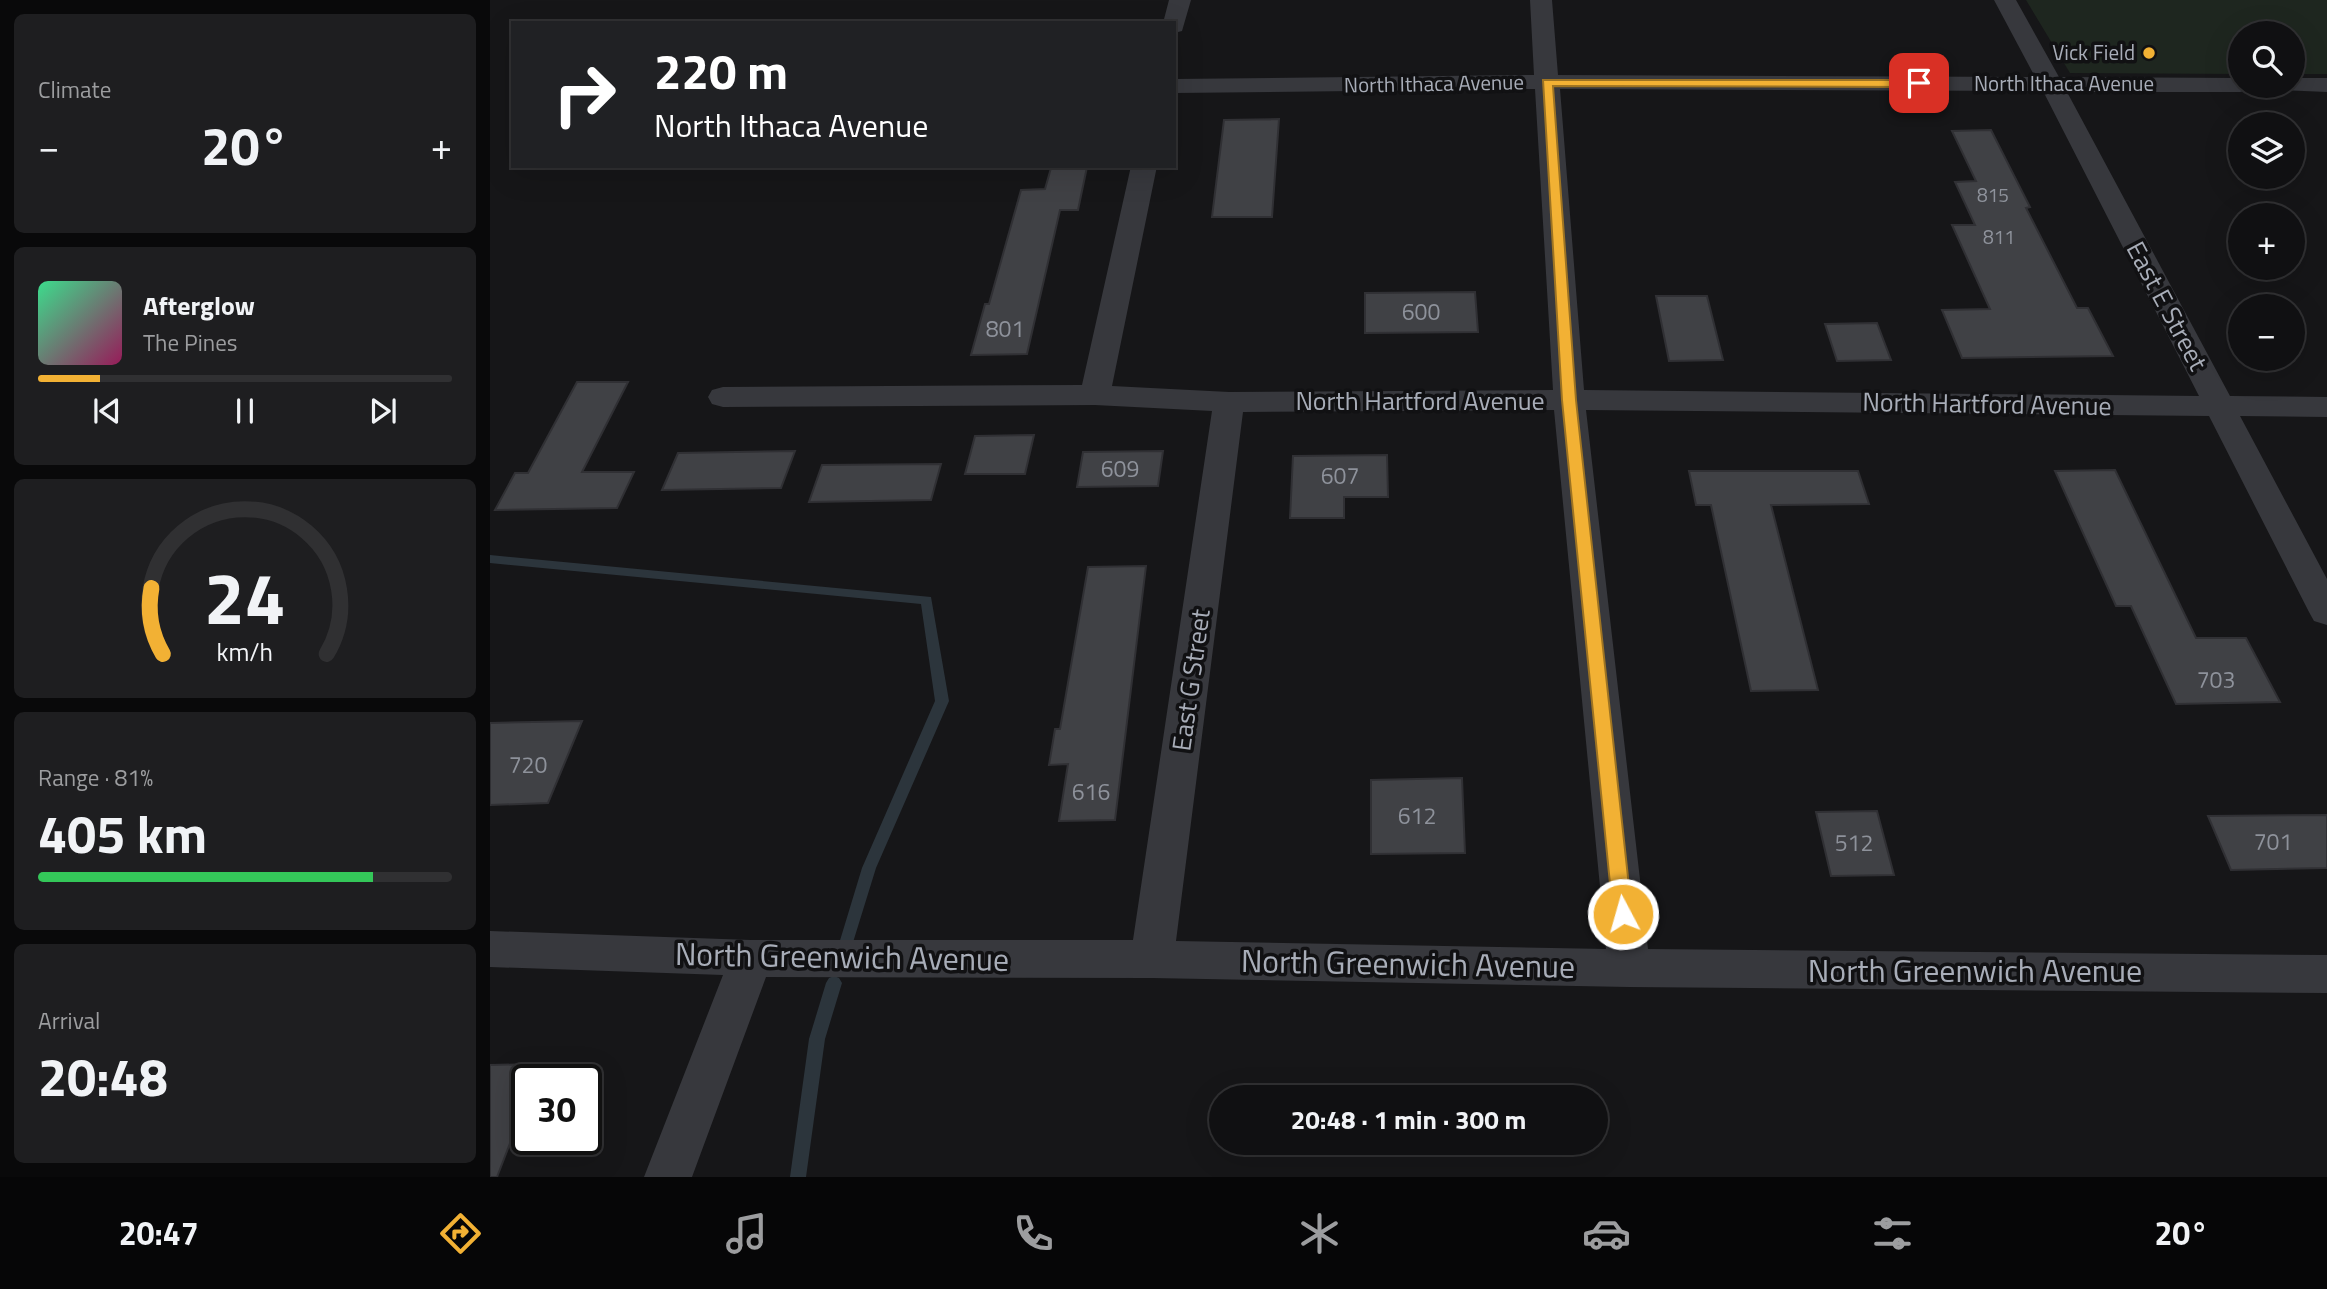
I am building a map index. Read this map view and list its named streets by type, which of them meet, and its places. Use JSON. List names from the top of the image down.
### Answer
{
  "streets": {
    "street": [
      "North Ithaca Avenue",
      "East E Street",
      "North Hartford Avenue",
      "East G Street",
      "North Greenwich Avenue"
    ]
  },
  "crossings": [
    ["North Ithaca Avenue", "East E Street"],
    ["East E Street", "North Hartford Avenue"],
    ["North Hartford Avenue", "East G Street"],
    ["East G Street", "North Greenwich Avenue"]
  ],
  "places": ["Vick Field"],
  "house_numbers": [
    "815",
    "811",
    "600",
    "801",
    "609",
    "607",
    "703",
    "720",
    "616",
    "612",
    "701",
    "512"
  ],
  "page": {
    "tile": [
      "Climate",
      ["Range · 81%", "405 km"],
      ["Arrival", "20:48"]
    ],
    "map_buttons": ["+", "−"],
    "turn": ["220 m", "North Ithaca Avenue"],
    "heat": ["−", "20°", "+"],
    "song": ["Afterglow", "The Pines"],
    "limit": "30",
    "trip": "20:48 · 1 min · 300 m",
    "tabs": ["20:47", "20°"],
    "gauge": ["24", "km/h"]
  }
}
